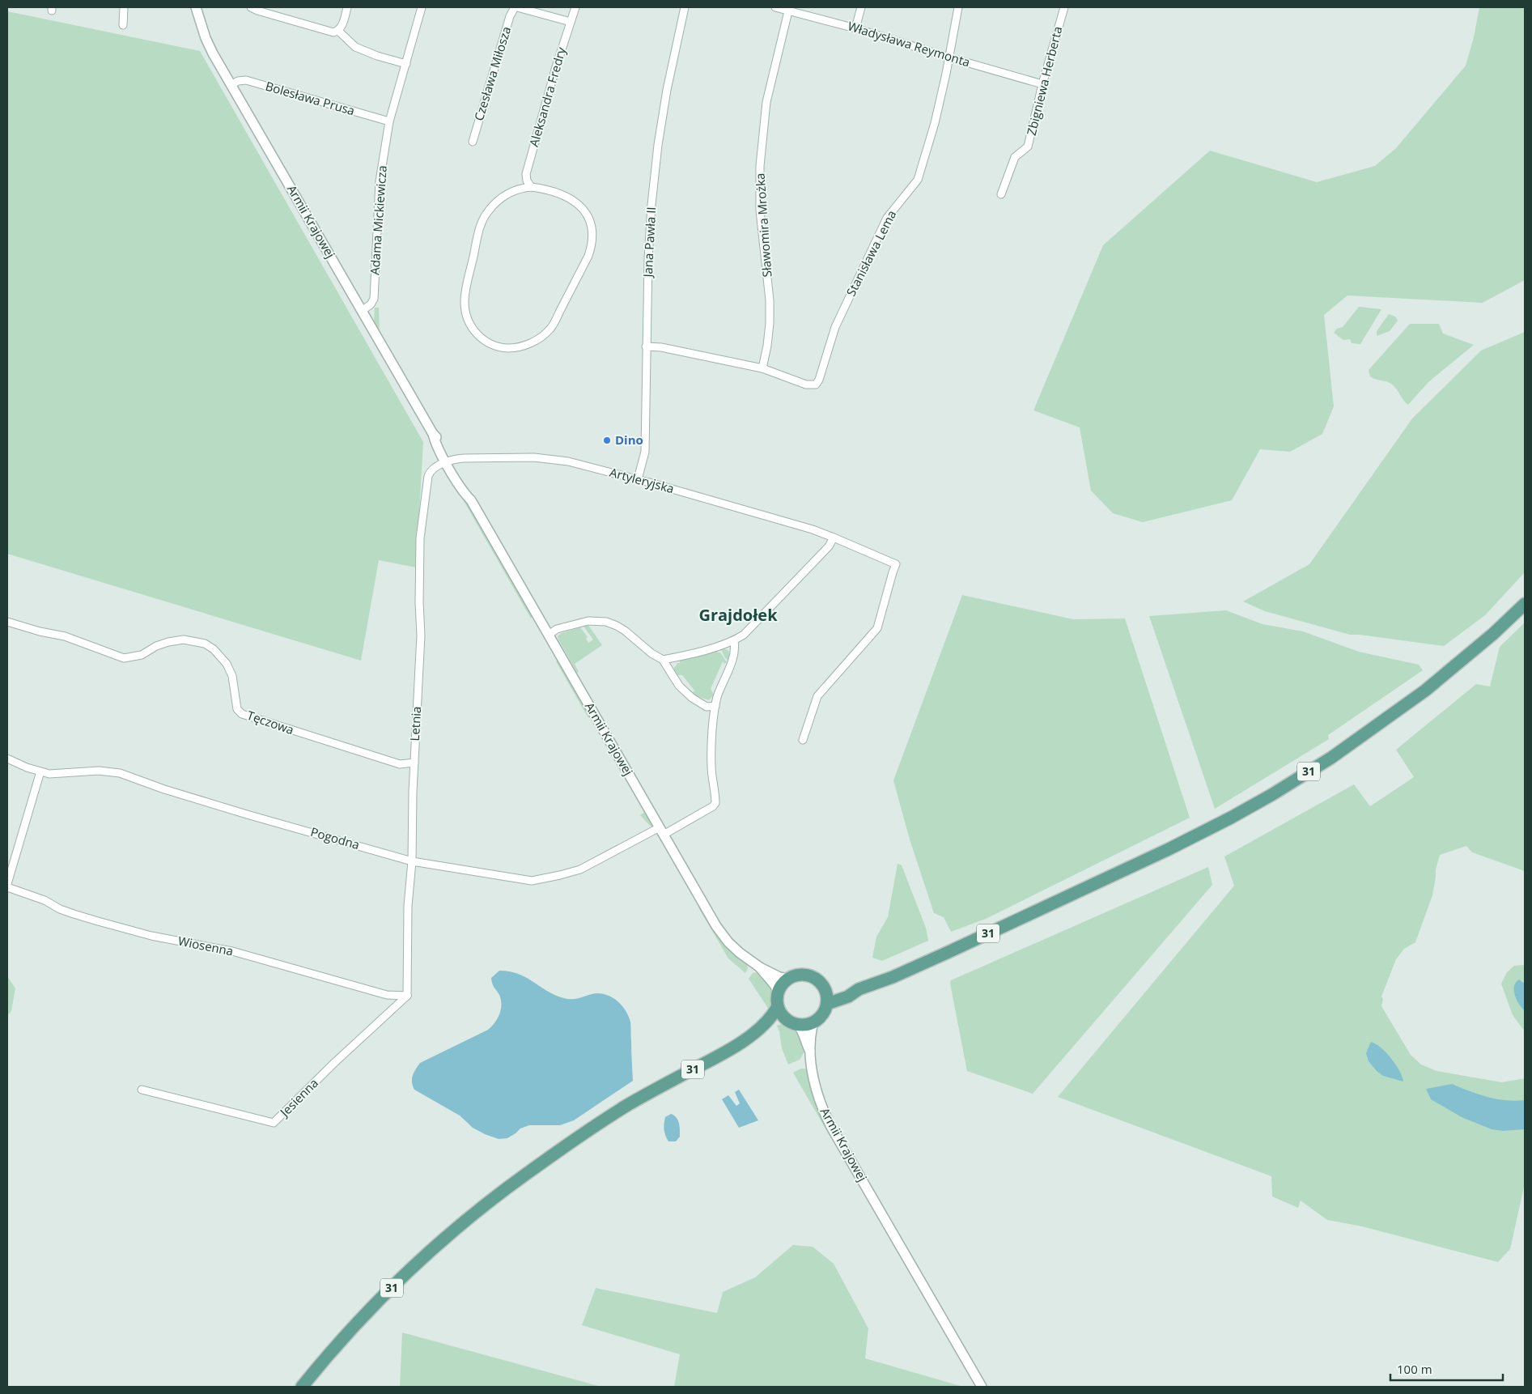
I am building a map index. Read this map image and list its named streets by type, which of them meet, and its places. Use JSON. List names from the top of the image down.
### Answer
{
  "streets": {
    "main road": ["31"],
    "street": [
      "Władysława Reymonta",
      "Czesława Miłosza",
      "Zbigniewa Herberta",
      "Aleksandra Fredry",
      "Bolesława Prusa",
      "Adama Mickiewicza",
      "Armii Krajowej",
      "Sławomira Mrożka",
      "Jana Pawła II",
      "Stanisława Lema",
      "Artyleryjska",
      "Tęczowa",
      "Letnia",
      "Pogodna",
      "Wiosenna",
      "Jesienna"
    ]
  },
  "crossings": [
    ["Władysława Reymonta", "Zbigniewa Herberta"],
    ["Władysława Reymonta", "Sławomira Mrożka"],
    ["Władysława Reymonta", "Stanisława Lema"],
    ["Czesława Miłosza", "Aleksandra Fredry"],
    ["Bolesława Prusa", "Adama Mickiewicza"],
    ["Bolesława Prusa", "Armii Krajowej"],
    ["Adama Mickiewicza", "Armii Krajowej"],
    ["Armii Krajowej", "Artyleryjska"],
    ["Armii Krajowej", "Letnia"],
    ["Armii Krajowej", "31"],
    ["Armii Krajowej", "Pogodna"],
    ["Sławomira Mrożka", "Stanisława Lema"],
    ["Jana Pawła II", "Artyleryjska"],
    ["Artyleryjska", "Letnia"],
    ["Tęczowa", "Letnia"],
    ["Letnia", "Pogodna"],
    ["Letnia", "Wiosenna"],
    ["Letnia", "Jesienna"],
    ["Wiosenna", "Jesienna"]
  ],
  "districts": ["Grajdołek"],
  "places": ["Dino"],
  "scale_bar": "100 m"
}
